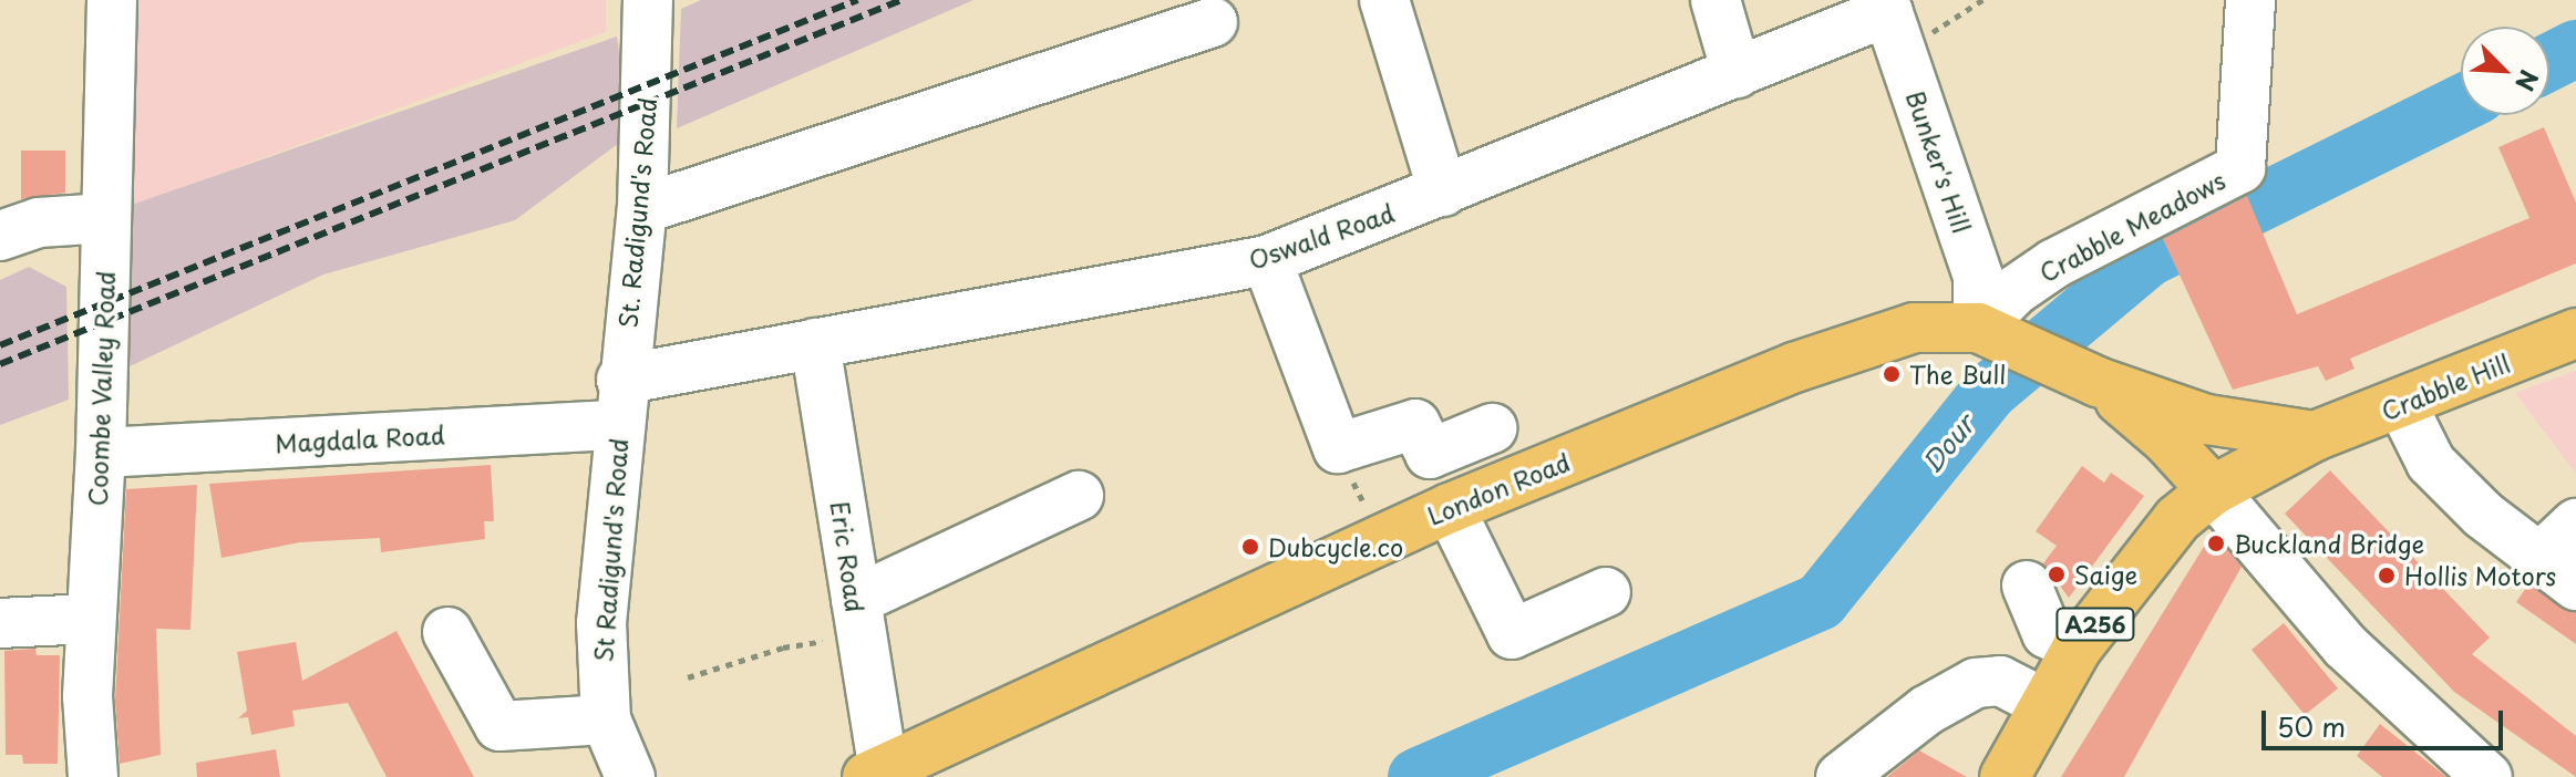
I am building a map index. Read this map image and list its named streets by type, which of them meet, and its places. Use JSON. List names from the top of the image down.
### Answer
{
  "streets": {
    "main road": ["Crabble Hill", "London Road", "A256"],
    "street": [
      "Bunker's Hill",
      "St. Radigund's Road",
      "Crabble Meadows",
      "Oswald Road",
      "Coombe Valley Road",
      "Magdala Road",
      "St Radigund's Road",
      "Eric Road"
    ]
  },
  "crossings": [
    ["Bunker's Hill", "Crabble Meadows"],
    ["Bunker's Hill", "Oswald Road"],
    ["Bunker's Hill", "London Road"],
    ["St. Radigund's Road", "Oswald Road"],
    ["St. Radigund's Road", "Magdala Road"],
    ["St. Radigund's Road", "St Radigund's Road"],
    ["Crabble Meadows", "London Road"],
    ["Oswald Road", "Magdala Road"],
    ["Oswald Road", "St Radigund's Road"],
    ["Oswald Road", "Eric Road"],
    ["Crabble Hill", "London Road"],
    ["Crabble Hill", "A256"],
    ["Coombe Valley Road", "Magdala Road"],
    ["Magdala Road", "St Radigund's Road"],
    ["London Road", "Eric Road"],
    ["London Road", "A256"]
  ],
  "water": ["Dour"],
  "places": [
    "The Bull",
    "Buckland Bridge",
    "Dubcycle.co",
    "Saige",
    "Hollis Motors"
  ],
  "scale_bar": "50 m",
  "north": "bottom right"
}
